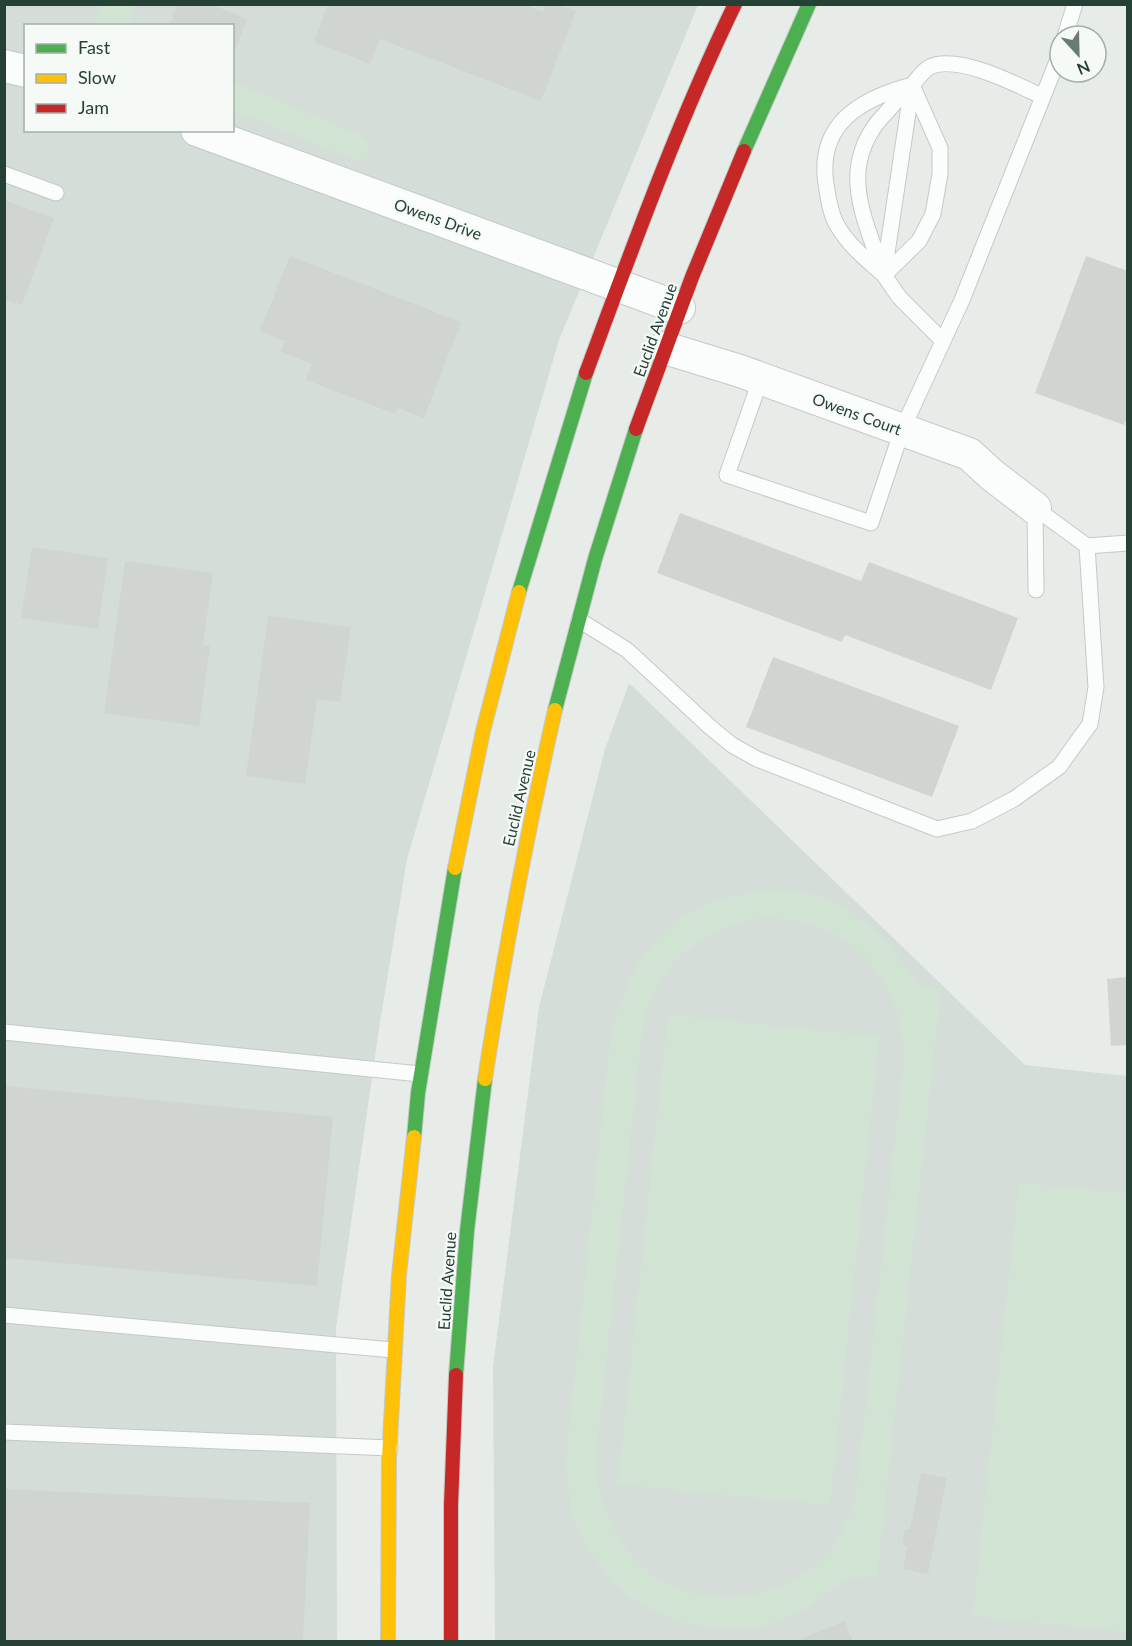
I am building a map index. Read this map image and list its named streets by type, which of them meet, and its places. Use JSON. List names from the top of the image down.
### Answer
{
  "streets": {
    "street": ["Owens Drive", "Euclid Avenue", "Owens Court"]
  },
  "crossings": [
    ["Owens Drive", "Euclid Avenue"],
    ["Euclid Avenue", "Owens Court"]
  ],
  "legend": ["Fast", "Slow", "Jam"],
  "north": "bottom"
}
